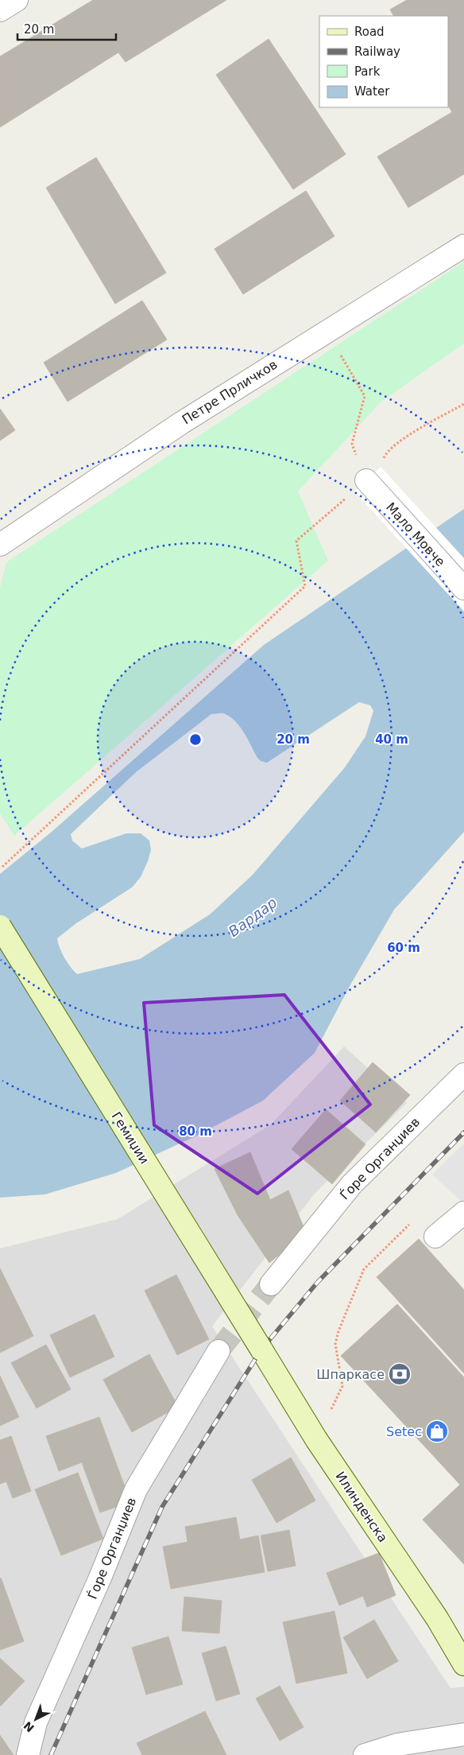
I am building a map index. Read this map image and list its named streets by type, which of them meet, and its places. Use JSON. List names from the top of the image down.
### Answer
{
  "streets": {
    "main road": ["Гемиџии", "Илинденска"],
    "street": ["Петре Прличков", "Мало Мовче", "Ѓоре Органџиев"]
  },
  "crossings": [
    ["Гемиџии", "Илинденска"]
  ],
  "water": ["Вардар"],
  "places": {
    "bank": ["Шпаркасе"],
    "shop": ["Setec"]
  },
  "legend": [
    "Road",
    "Railway",
    "Park",
    "Water"
  ],
  "scale_bar": "20 m",
  "north": "bottom left",
  "rings": [
    "20 m",
    "40 m",
    "60 m",
    "80 m"
  ]
}
